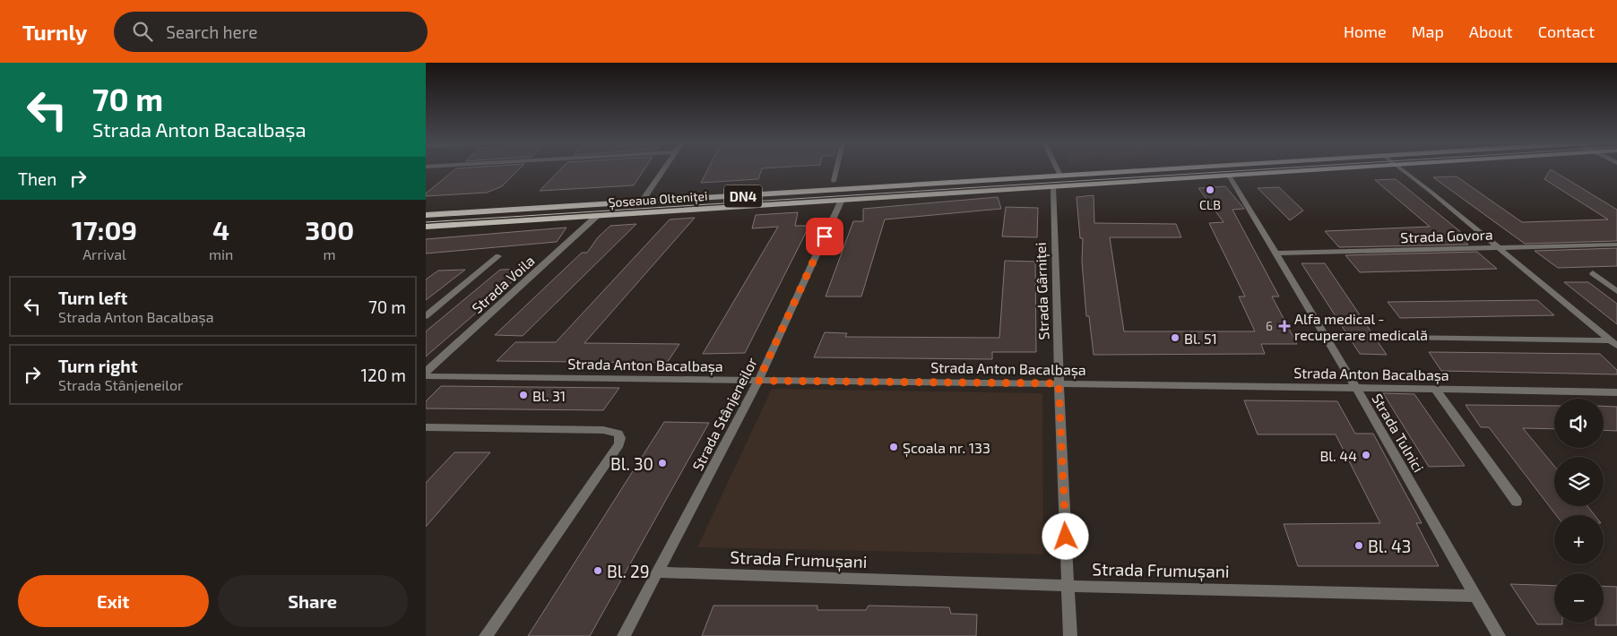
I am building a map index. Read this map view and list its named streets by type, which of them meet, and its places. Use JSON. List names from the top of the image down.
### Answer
{
  "streets": {
    "main road": ["DN4", "Șoseaua Olteniței"],
    "street": [
      "Strada Govora",
      "Strada Voila",
      "Strada Gârniței",
      "Strada Anton Bacalbașa",
      "Strada Stânjeneilor",
      "Strada Tulnici",
      "Strada Frumușani"
    ]
  },
  "crossings": [
    ["Șoseaua Olteniței", "Strada Voila"],
    ["Șoseaua Olteniței", "Strada Gârniței"],
    ["Șoseaua Olteniței", "Strada Stânjeneilor"],
    ["Șoseaua Olteniței", "Strada Tulnici"],
    ["Strada Govora", "Strada Tulnici"],
    ["Strada Gârniței", "Strada Anton Bacalbașa"],
    ["Strada Gârniței", "Strada Frumușani"],
    ["Strada Anton Bacalbașa", "Strada Stânjeneilor"],
    ["Strada Anton Bacalbașa", "Strada Tulnici"],
    ["Strada Stânjeneilor", "Strada Frumușani"],
    ["Strada Tulnici", "Strada Frumușani"]
  ],
  "places": {
    "other": [
      "CLB",
      "Bl. 51",
      "Bl. 31",
      "Școala nr. 133",
      "Bl. 44",
      "Bl. 30",
      "Bl. 43",
      "Bl. 29"
    ],
    "health": ["Alfa medical - recuperare medicală"]
  },
  "house_numbers": ["6"],
  "page": {
    "header": "Turnly",
    "search": "Search here",
    "nav": [
      "Home",
      "Map",
      "About",
      "Contact"
    ],
    "turn": ["70 m", "Strada Anton Bacalbașa"],
    "then": "Then",
    "eta": [
      "17:09",
      "Arrival",
      "4",
      "min",
      "300",
      "m"
    ],
    "list": [
      {
        "name": "Turn left",
        "note": "Strada Anton Bacalbașa",
        "value": "70 m"
      },
      {
        "name": "Turn right",
        "note": "Strada Stânjeneilor",
        "value": "120 m"
      }
    ],
    "map_buttons": ["+", "−"],
    "buttons": ["Exit", "Share"]
  }
}
